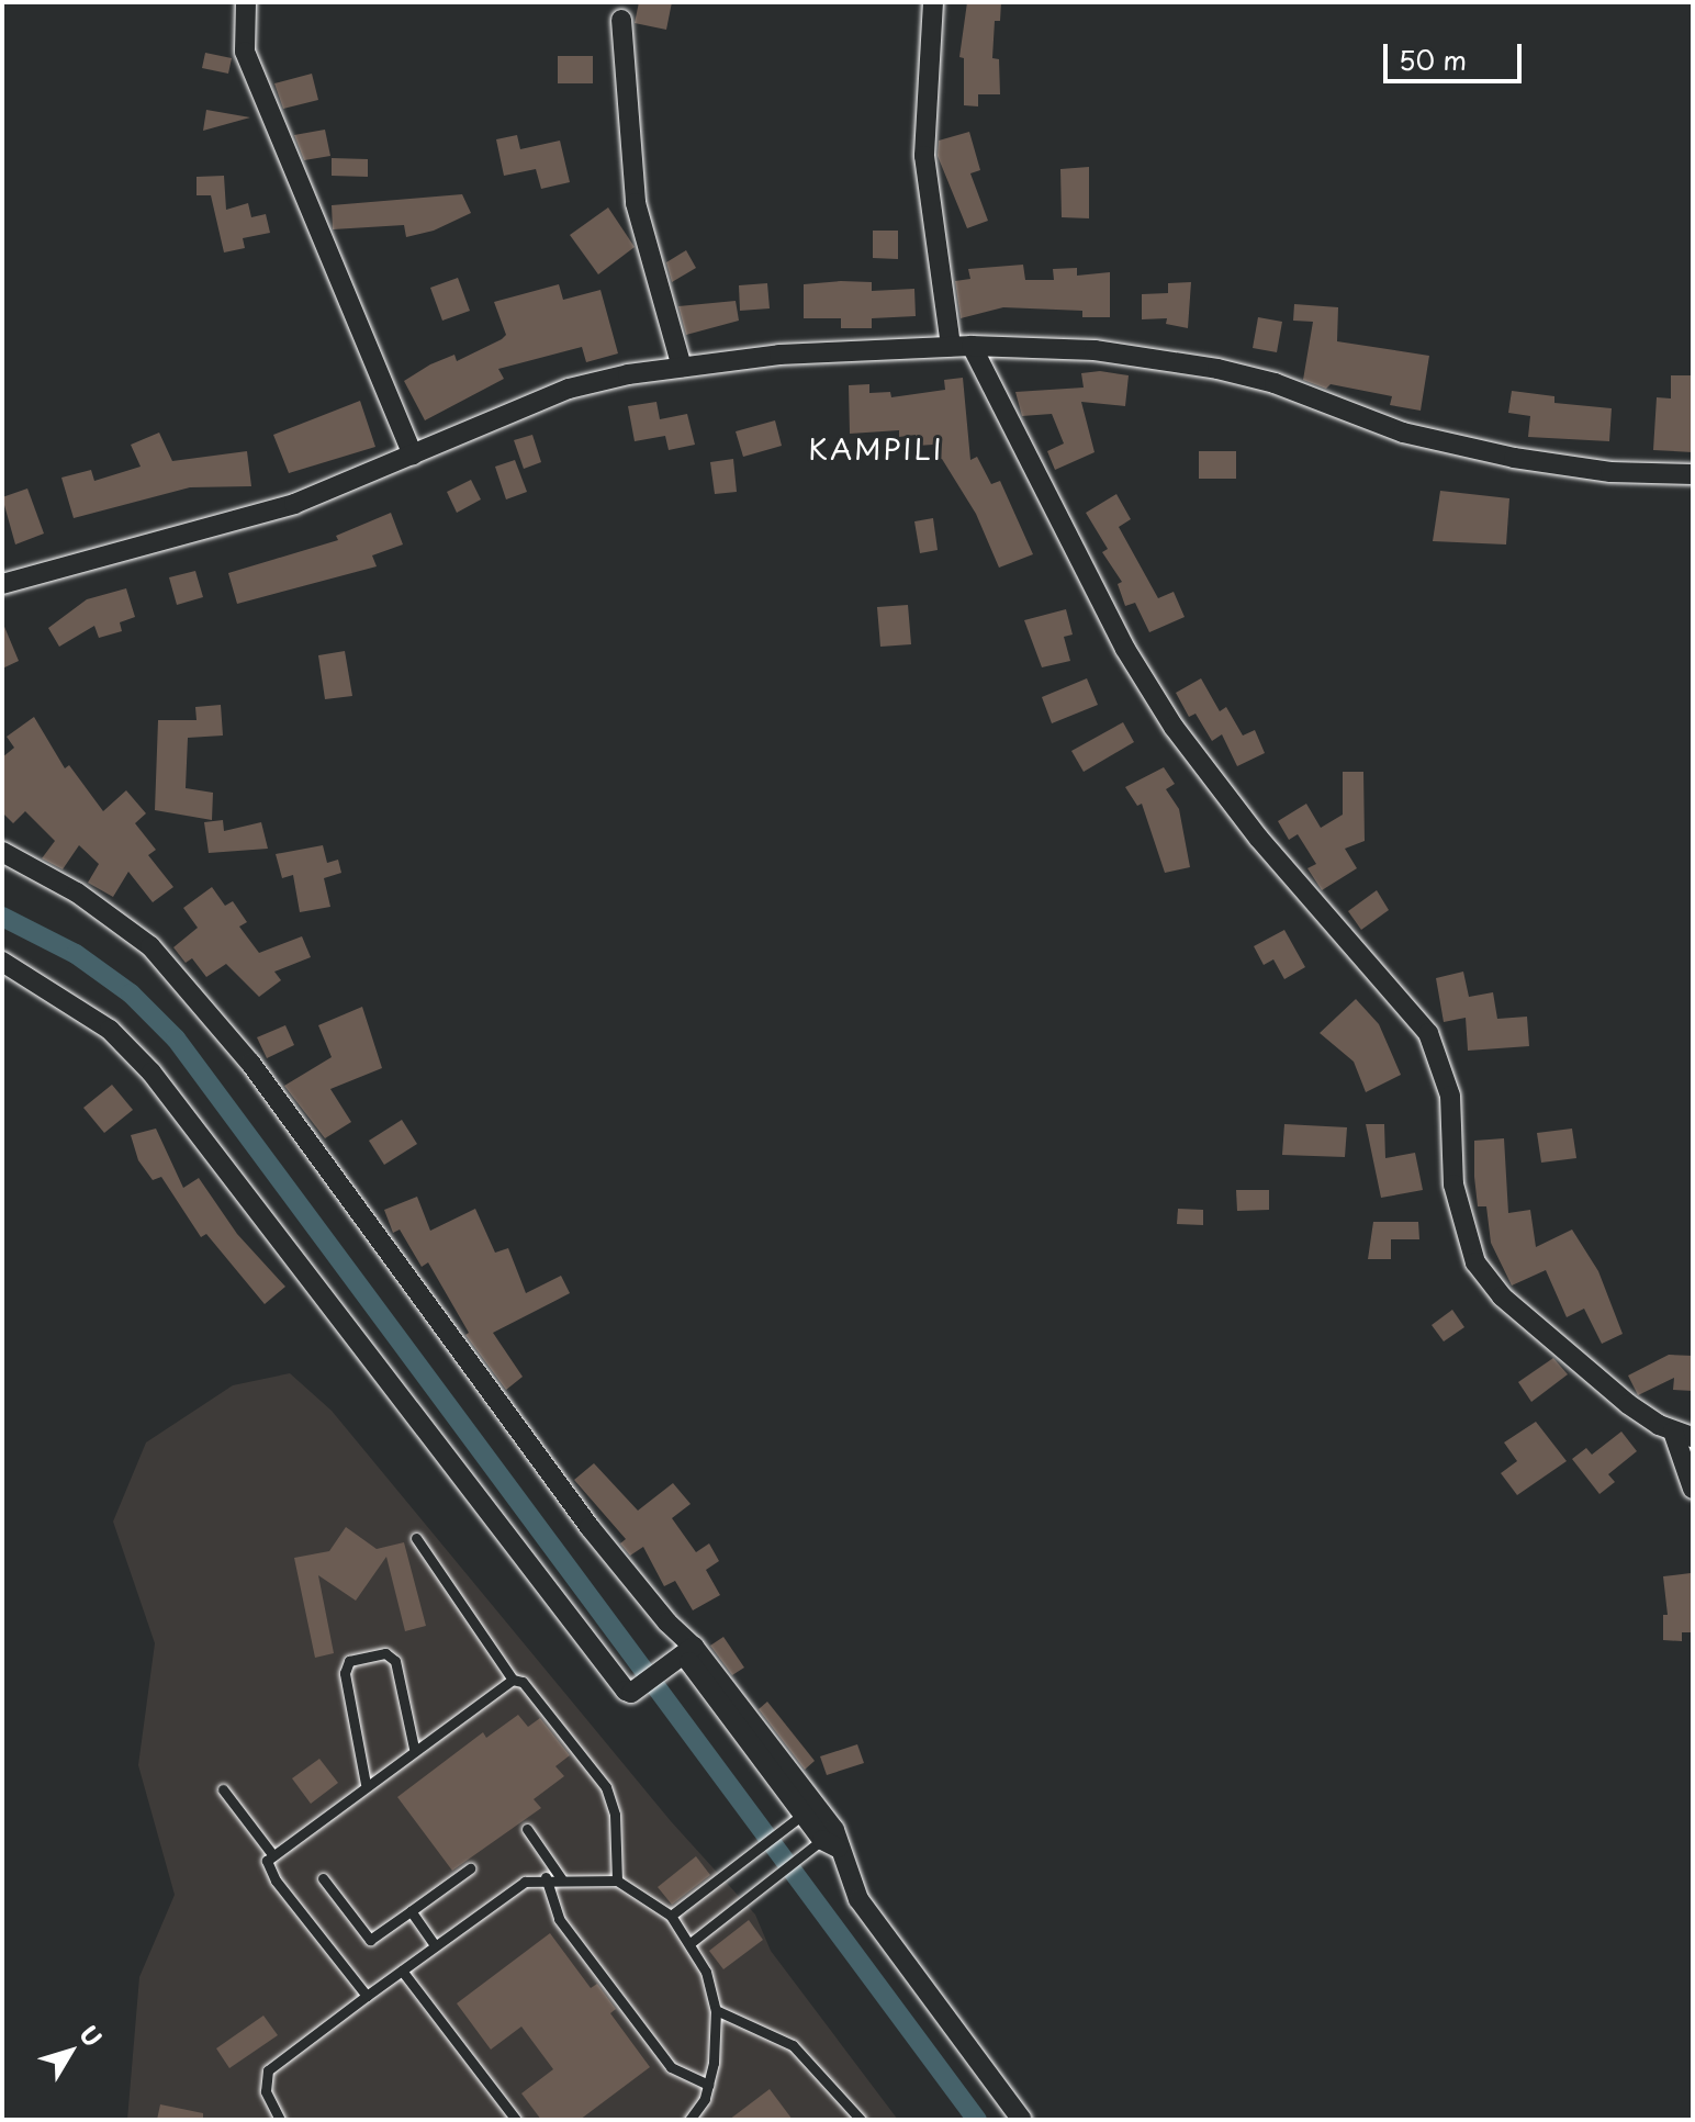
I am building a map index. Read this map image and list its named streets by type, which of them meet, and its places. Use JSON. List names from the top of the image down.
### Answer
{
  "districts": ["KAMPILI"],
  "scale_bar": "50 m",
  "north": "top right"
}
